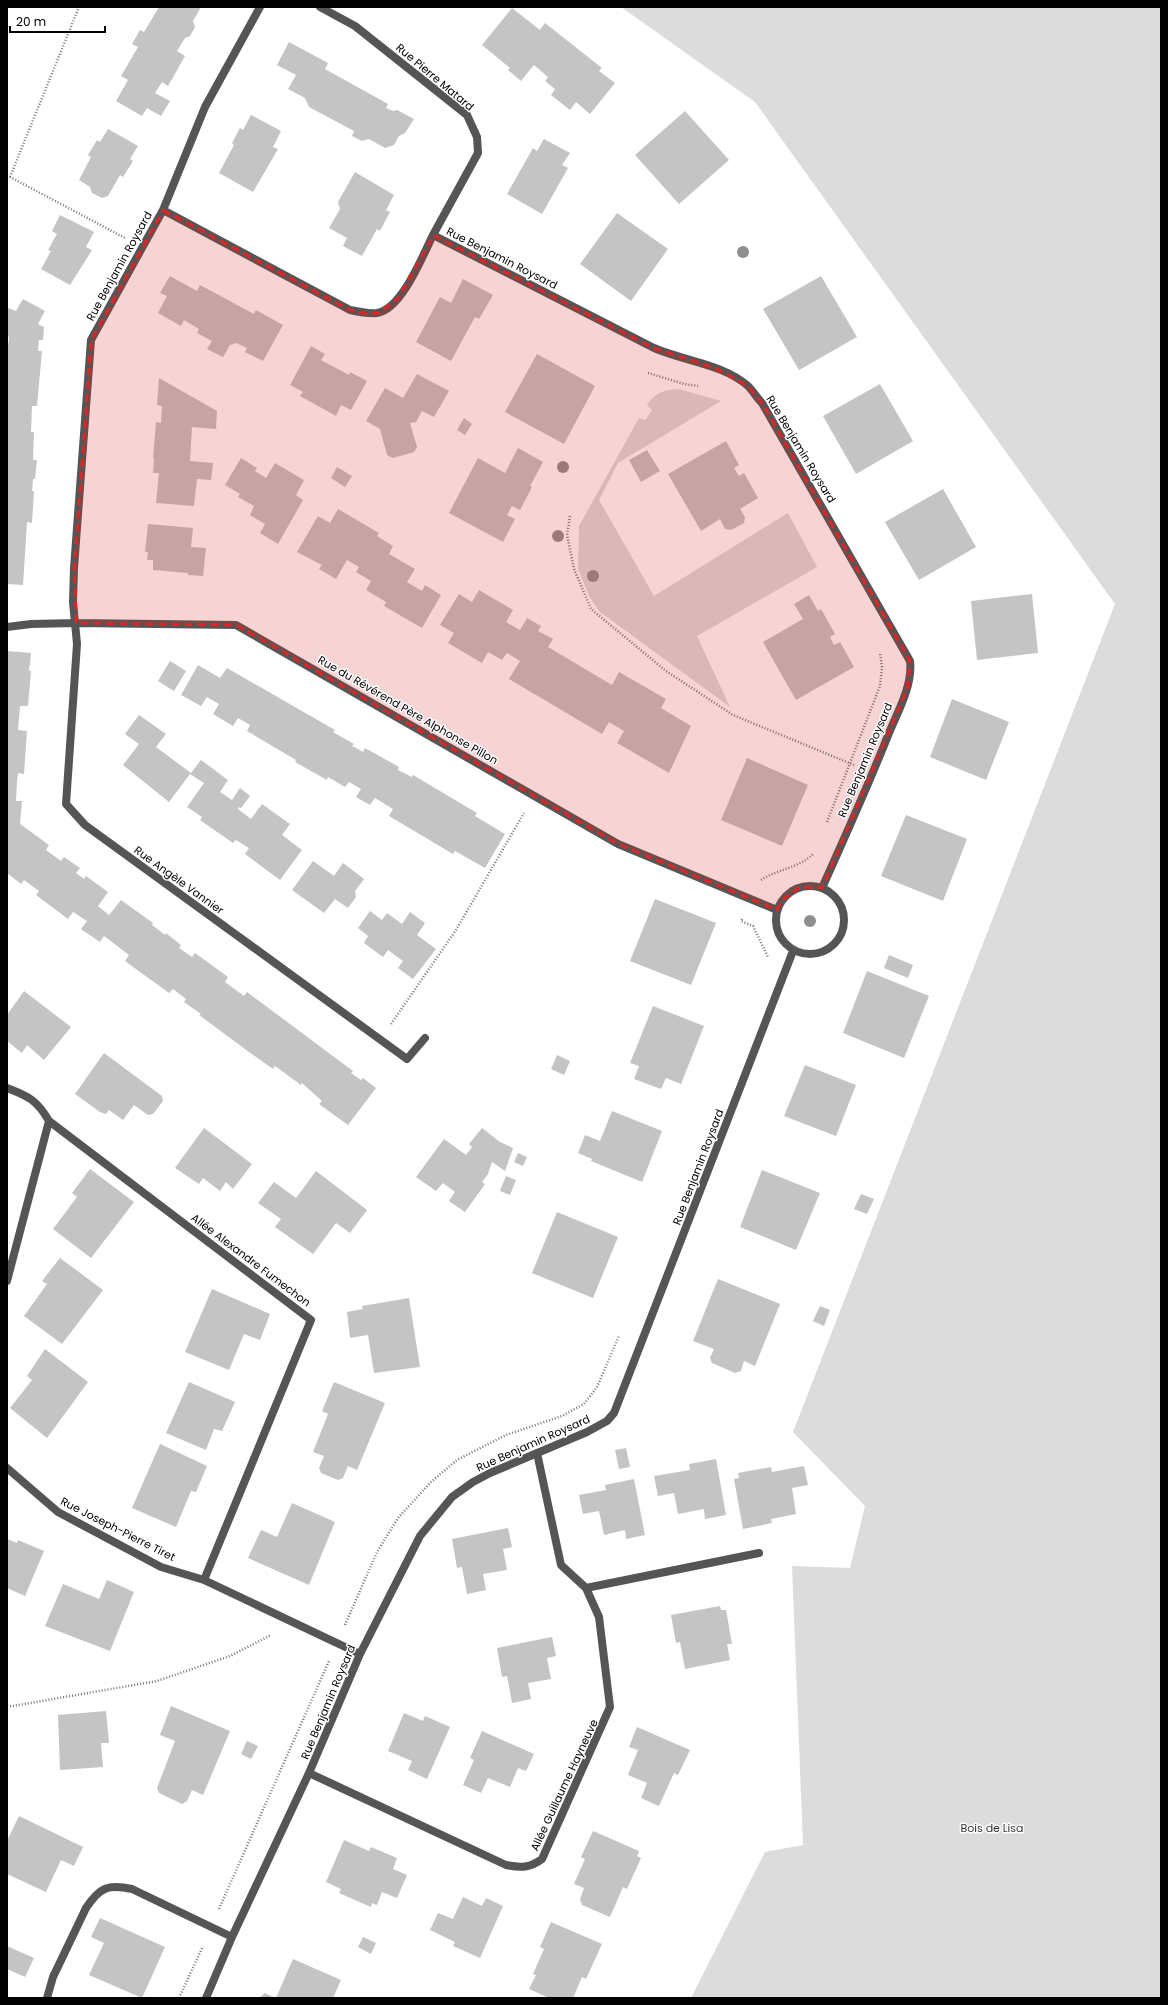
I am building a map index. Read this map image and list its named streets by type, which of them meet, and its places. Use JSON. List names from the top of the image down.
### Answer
{
  "streets": {
    "street": [
      "Rue Pierre Matard",
      "Rue Benjamin Roysard",
      "Rue du Révérend Père Alphonse Pillon",
      "Rue Angèle Vannier",
      "Allée Alexandre Fumechon",
      "Rue Joseph-Pierre Tiret",
      "Allée Guillaume Hayneuve"
    ]
  },
  "crossings": [
    ["Rue Pierre Matard", "Rue Benjamin Roysard"],
    ["Rue Benjamin Roysard", "Rue du Révérend Père Alphonse Pillon"],
    ["Rue Benjamin Roysard", "Rue Angèle Vannier"],
    ["Rue Benjamin Roysard", "Rue Joseph-Pierre Tiret"],
    ["Rue Benjamin Roysard", "Allée Guillaume Hayneuve"],
    ["Rue du Révérend Père Alphonse Pillon", "Rue Angèle Vannier"],
    ["Allée Alexandre Fumechon", "Rue Joseph-Pierre Tiret"]
  ],
  "parks": ["Bois de Lisa"],
  "scale_bar": "20 m"
}
